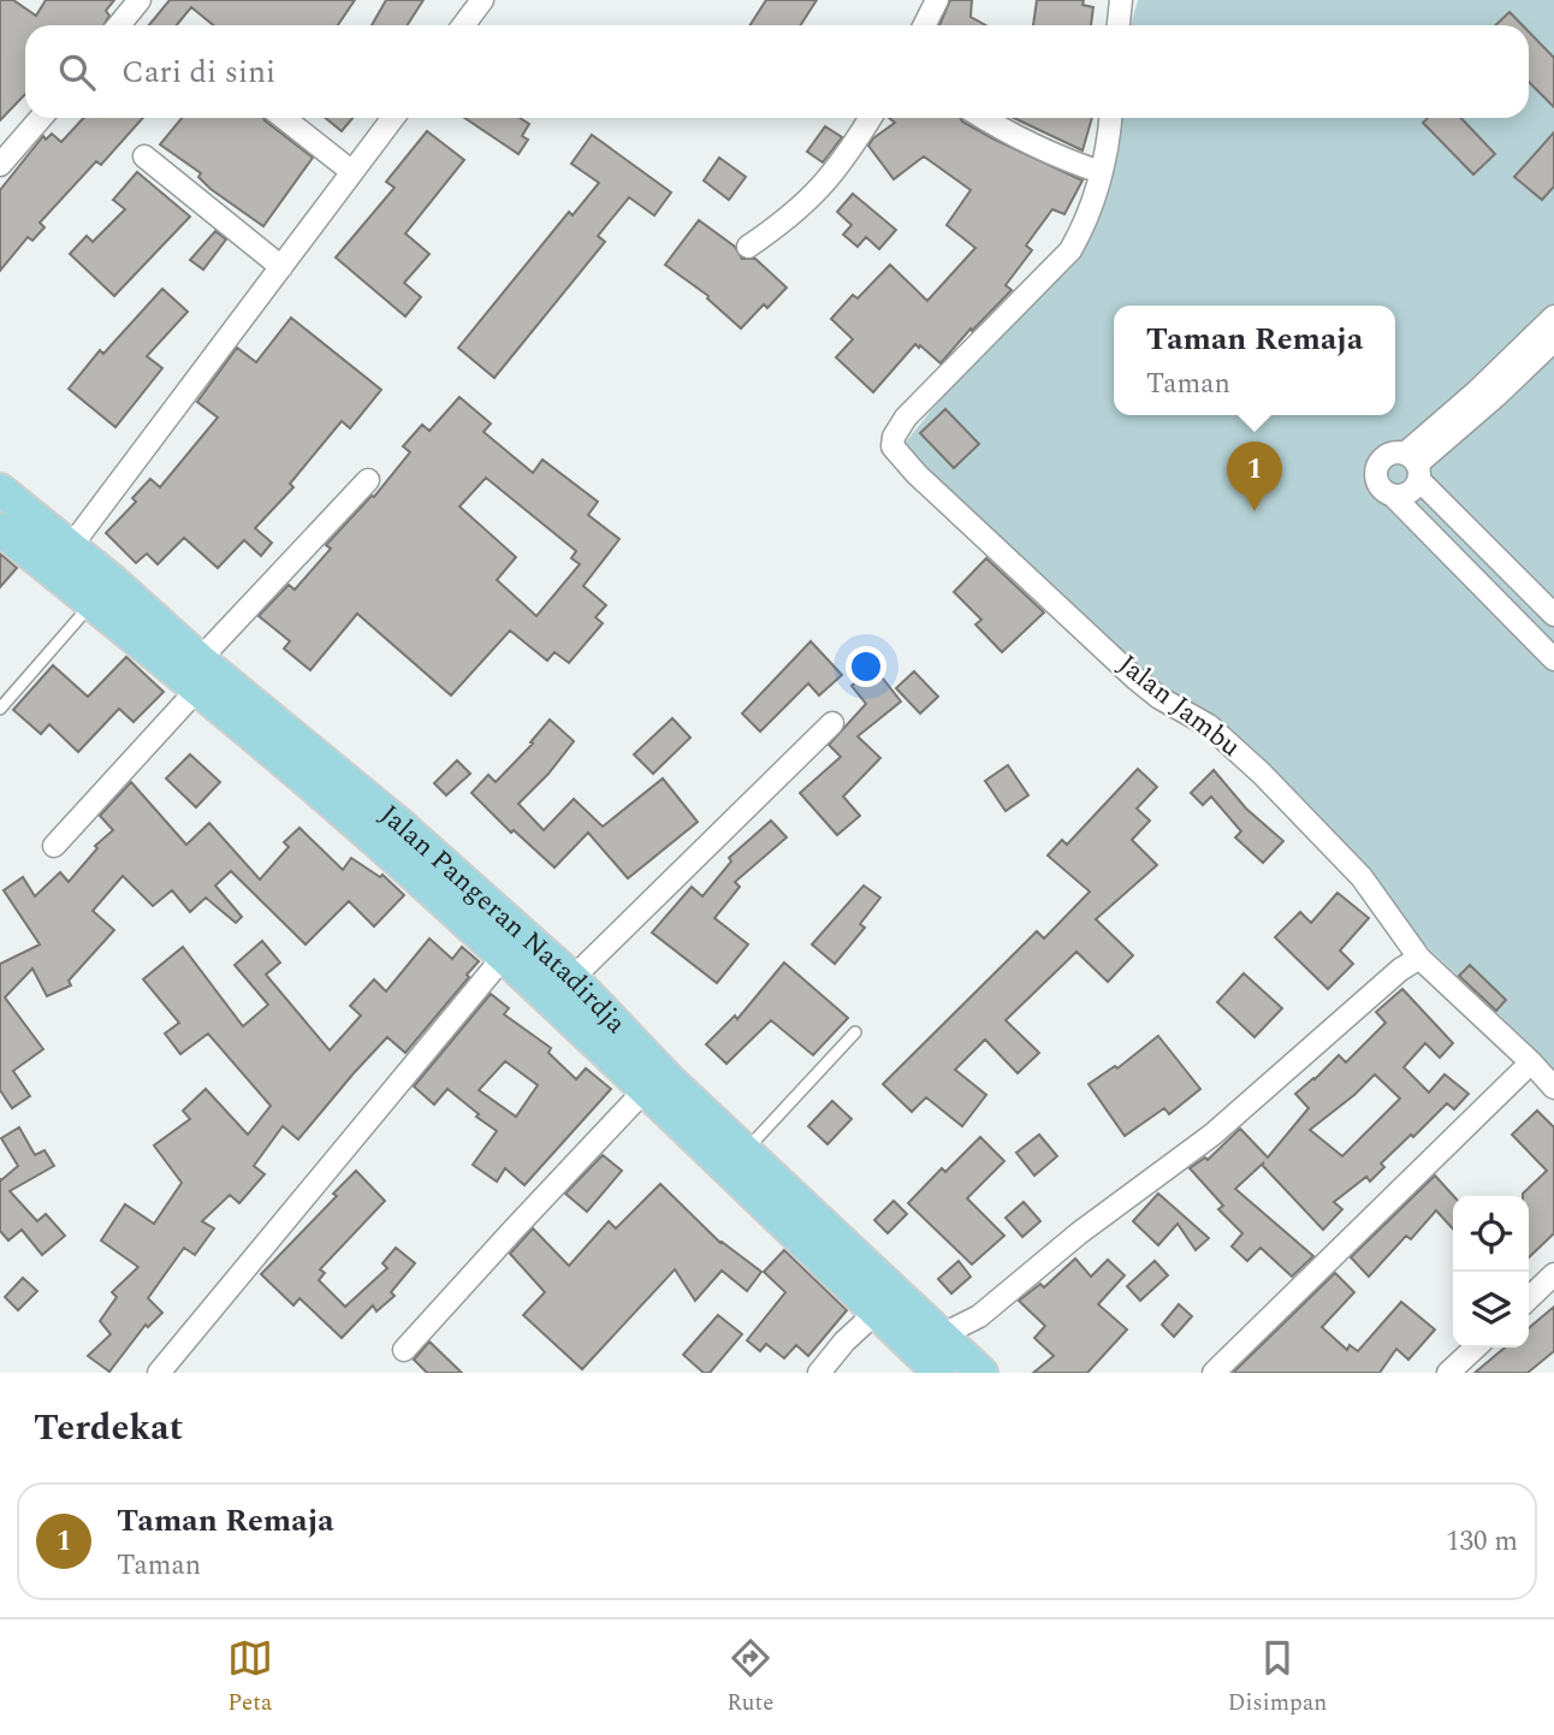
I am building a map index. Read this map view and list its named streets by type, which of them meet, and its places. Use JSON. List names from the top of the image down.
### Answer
{
  "streets": {
    "main road": ["Jalan Pangeran Natadirdja"],
    "street": ["Jalan Jambu"]
  },
  "page": {
    "search": "Cari di sini",
    "popup": ["Taman Remaja", "Taman"],
    "pins": "1",
    "heading": "Terdekat",
    "list": [
      {
        "mark": "1",
        "name": "Taman Remaja",
        "note": "Taman",
        "value": "130 m"
      }
    ],
    "nav": ["Peta", "Rute", "Disimpan"]
  }
}
